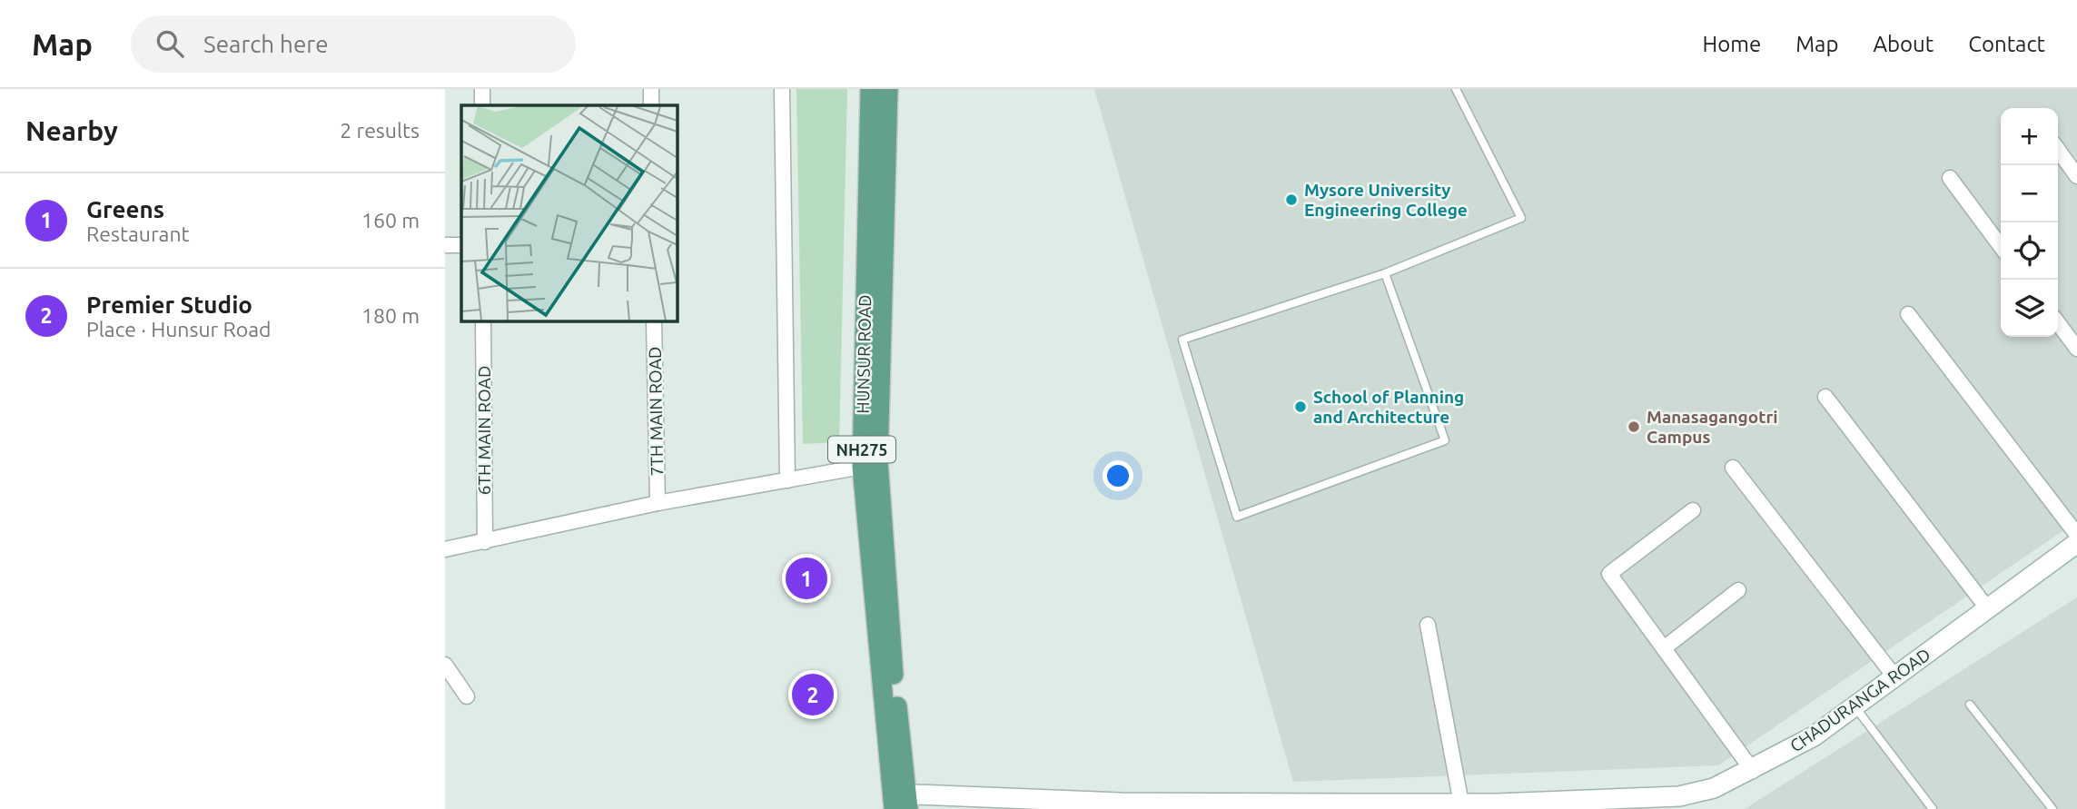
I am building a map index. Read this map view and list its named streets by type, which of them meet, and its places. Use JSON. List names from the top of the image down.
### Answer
{
  "streets": {
    "main road": ["HUNSUR ROAD", "NH275"],
    "street": ["7TH MAIN ROAD", "6TH MAIN ROAD", "CHADURANGA ROAD"]
  },
  "crossings": [
    ["HUNSUR ROAD", "CHADURANGA ROAD"]
  ],
  "places": ["Mysore University Engineering College", "School of Planning and Architecture", "Manasagangotri Campus"],
  "page": {
    "header": "Map",
    "search": "Search here",
    "nav": [
      "Home",
      "Map",
      "About",
      "Contact"
    ],
    "heading": ["Nearby", "2 results"],
    "map_buttons": ["+", "−"],
    "list": [
      {
        "mark": "1",
        "name": "Greens",
        "note": "Restaurant",
        "value": "160 m"
      },
      {
        "mark": "2",
        "name": "Premier Studio",
        "note": "Place · Hunsur Road",
        "value": "180 m"
      }
    ],
    "pins": ["1", "2"]
  }
}
